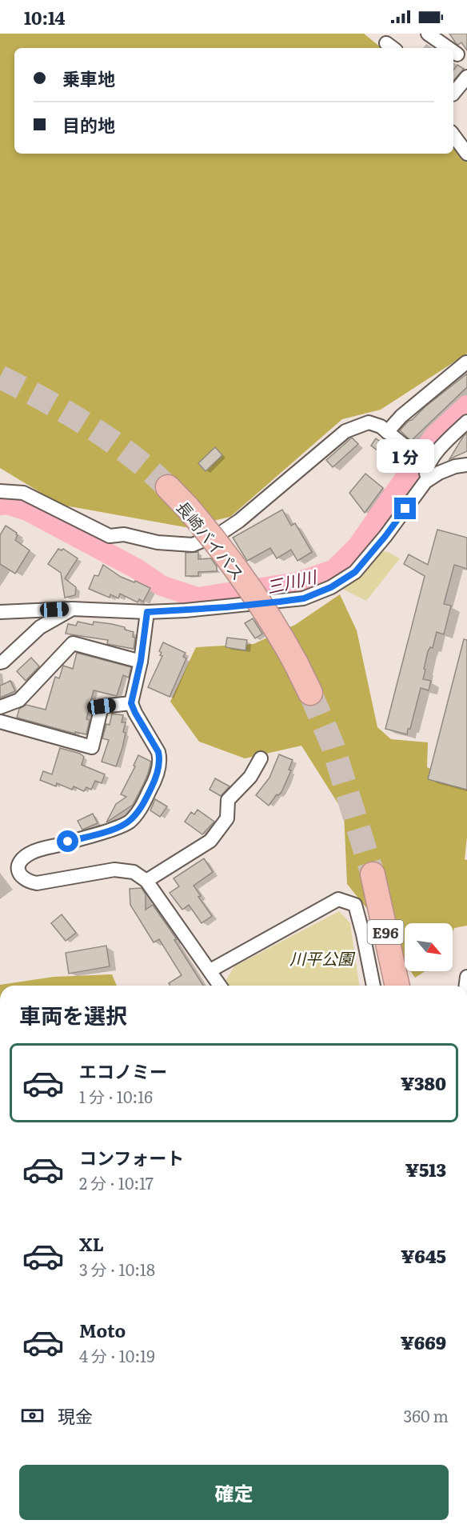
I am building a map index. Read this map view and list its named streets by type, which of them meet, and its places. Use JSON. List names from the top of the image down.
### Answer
{
  "streets": {
    "highway": ["長崎バイパス", "E96"]
  },
  "water": ["三川川"],
  "parks": ["川平公園"],
  "north": "bottom right",
  "page": {
    "status": "10:14",
    "banner": ["乗車地", "目的地"],
    "bubble": "1 分",
    "heading": "車両を選択",
    "list": [
      {
        "name": "エコノミー",
        "note": "1 分 · 10:16",
        "value": "¥380"
      },
      {
        "name": "コンフォート",
        "note": "2 分 · 10:17",
        "value": "¥513"
      },
      {
        "name": "XL",
        "note": "3 分 · 10:18",
        "value": "¥645"
      },
      {
        "name": "Moto",
        "note": "4 分 · 10:19",
        "value": "¥669"
      }
    ],
    "pay": ["現金", "360 m"],
    "buttons": "確定"
  }
}
